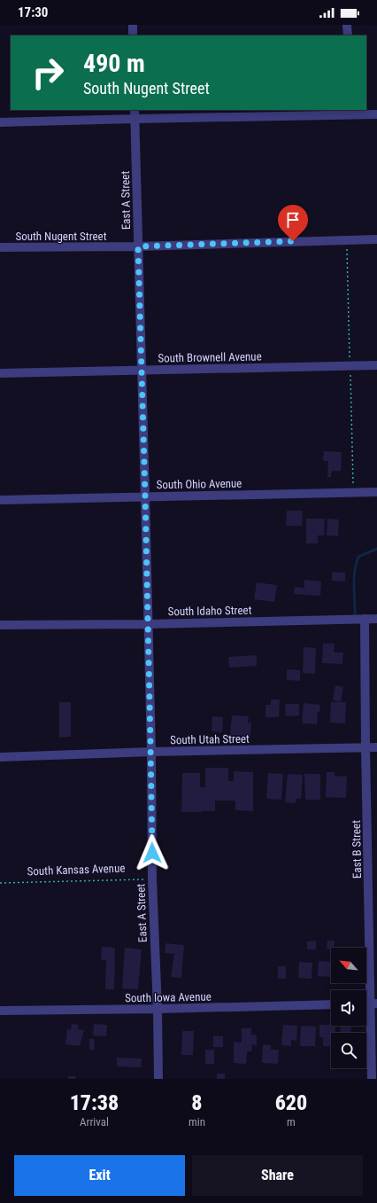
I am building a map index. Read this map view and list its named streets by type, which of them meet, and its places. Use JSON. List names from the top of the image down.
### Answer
{
  "streets": {
    "street": [
      "East A Street",
      "South Nugent Street",
      "South Brownell Avenue",
      "South Ohio Avenue",
      "South Idaho Street",
      "South Utah Street",
      "East B Street",
      "South Iowa Avenue"
    ],
    "path": ["South Kansas Avenue"]
  },
  "crossings": [
    ["East A Street", "South Nugent Street"],
    ["East A Street", "South Brownell Avenue"],
    ["East A Street", "South Ohio Avenue"],
    ["East A Street", "South Idaho Street"],
    ["East A Street", "South Utah Street"],
    ["East A Street", "South Kansas Avenue"],
    ["East A Street", "South Iowa Avenue"],
    ["South Idaho Street", "East B Street"],
    ["South Utah Street", "East B Street"]
  ],
  "north": "top left",
  "page": {
    "status": "17:30",
    "turn": ["490 m", "South Nugent Street"],
    "eta": [
      "17:38",
      "Arrival",
      "8",
      "min",
      "620",
      "m"
    ],
    "buttons": ["Exit", "Share"]
  }
}
